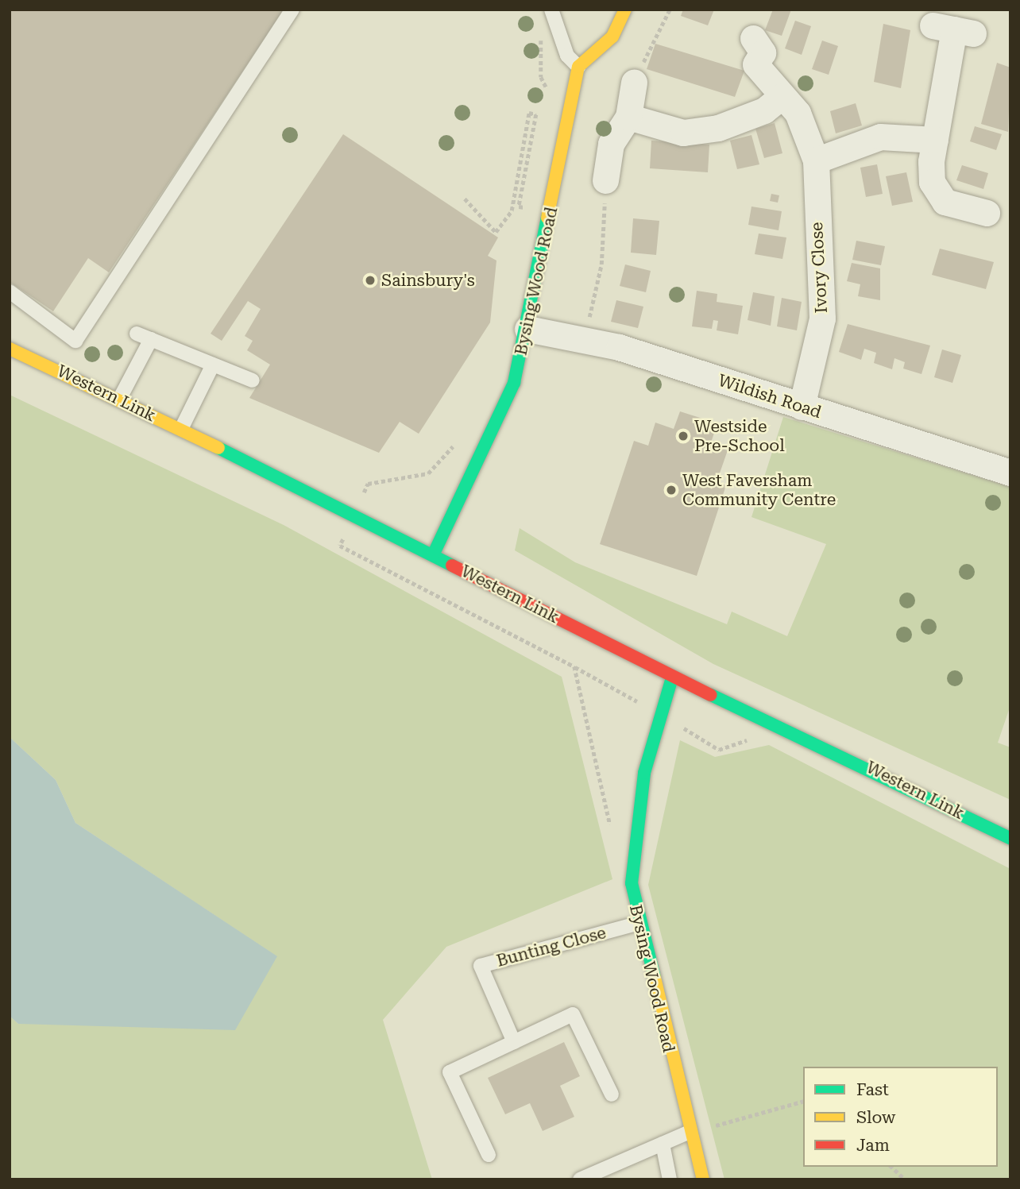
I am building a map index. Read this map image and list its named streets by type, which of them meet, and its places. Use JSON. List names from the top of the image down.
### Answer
{
  "streets": {
    "main road": ["Bysing Wood Road", "Western Link"],
    "street": ["Ivory Close", "Wildish Road"],
    "lane": ["Bunting Close"]
  },
  "crossings": [
    ["Ivory Close", "Wildish Road"],
    ["Bysing Wood Road", "Western Link"],
    ["Bysing Wood Road", "Wildish Road"],
    ["Bysing Wood Road", "Bunting Close"]
  ],
  "places": ["Sainsbury's", "Westside Pre-School", "West Faversham Community Centre"],
  "legend": ["Fast", "Slow", "Jam"]
}
